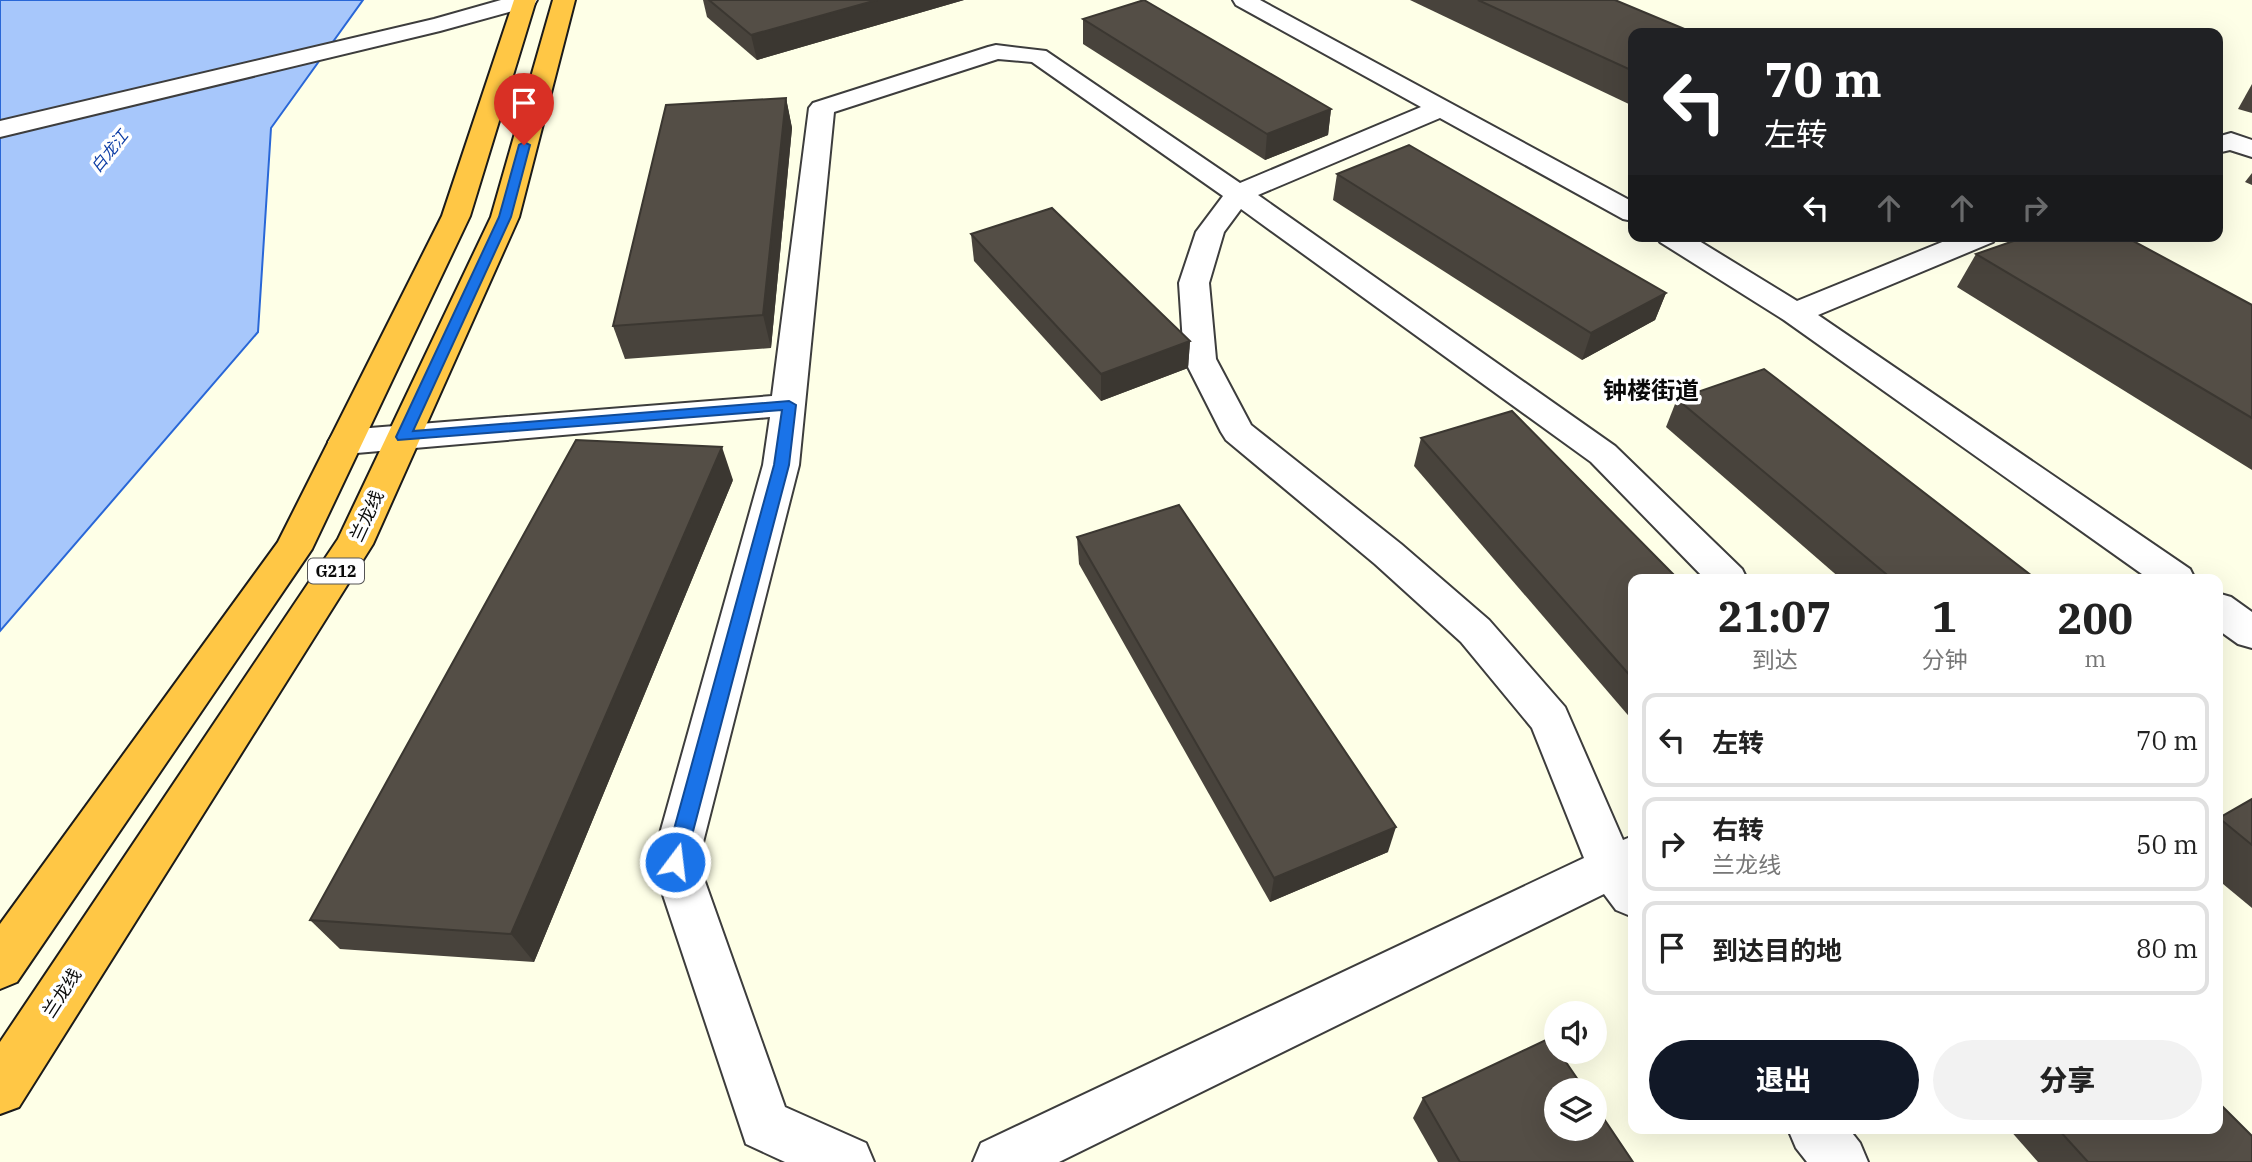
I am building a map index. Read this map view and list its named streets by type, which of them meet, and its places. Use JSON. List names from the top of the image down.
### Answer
{
  "streets": {
    "highway": ["兰龙线", "G212"]
  },
  "districts": ["钟楼街道"],
  "water": ["白龙江"],
  "page": {
    "turn": ["70 m", "左转"],
    "eta": [
      "21:07",
      "到达",
      "1",
      "分钟",
      "200",
      "m"
    ],
    "list": [
      {
        "name": "左转",
        "value": "70 m"
      },
      {
        "name": "右转",
        "note": "兰龙线",
        "value": "50 m"
      },
      {
        "name": "到达目的地",
        "value": "80 m"
      }
    ],
    "buttons": ["退出", "分享"]
  }
}
